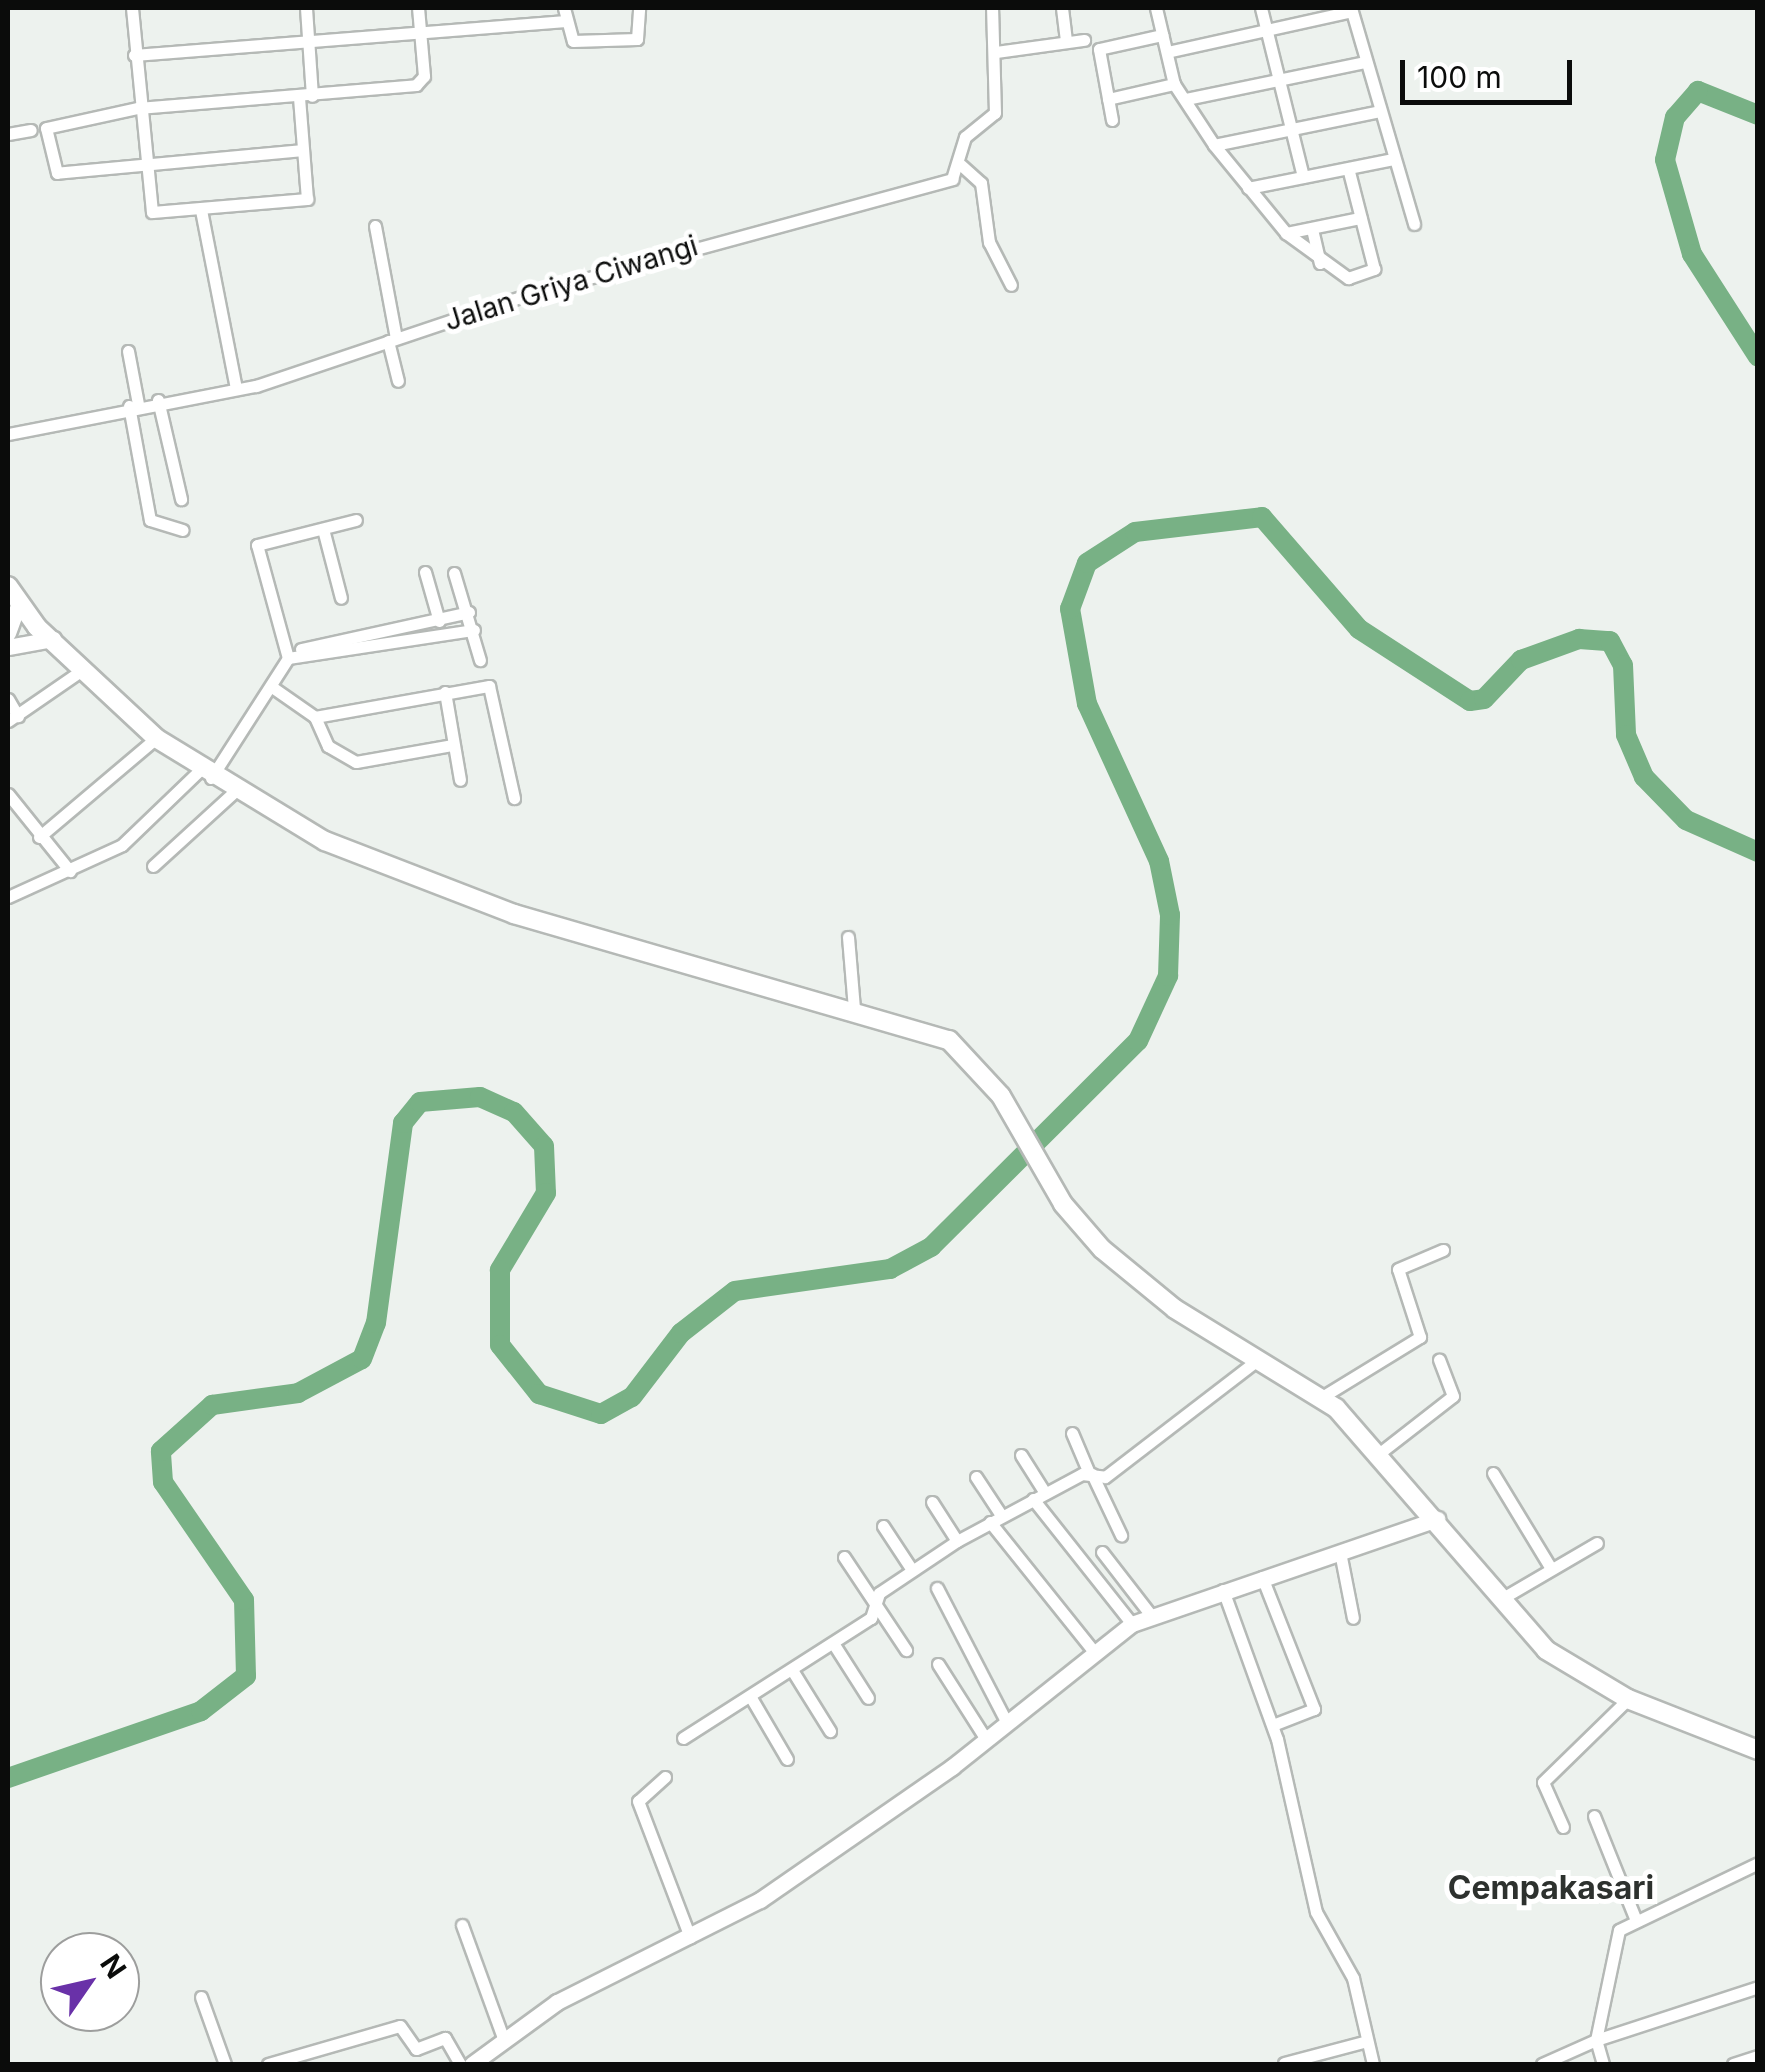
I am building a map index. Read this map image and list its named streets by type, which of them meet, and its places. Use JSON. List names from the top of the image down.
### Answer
{
  "streets": {
    "street": ["Jalan Griya Ciwangi"]
  },
  "districts": ["Cempakasari"],
  "scale_bar": "100 m",
  "north": "top right"
}
